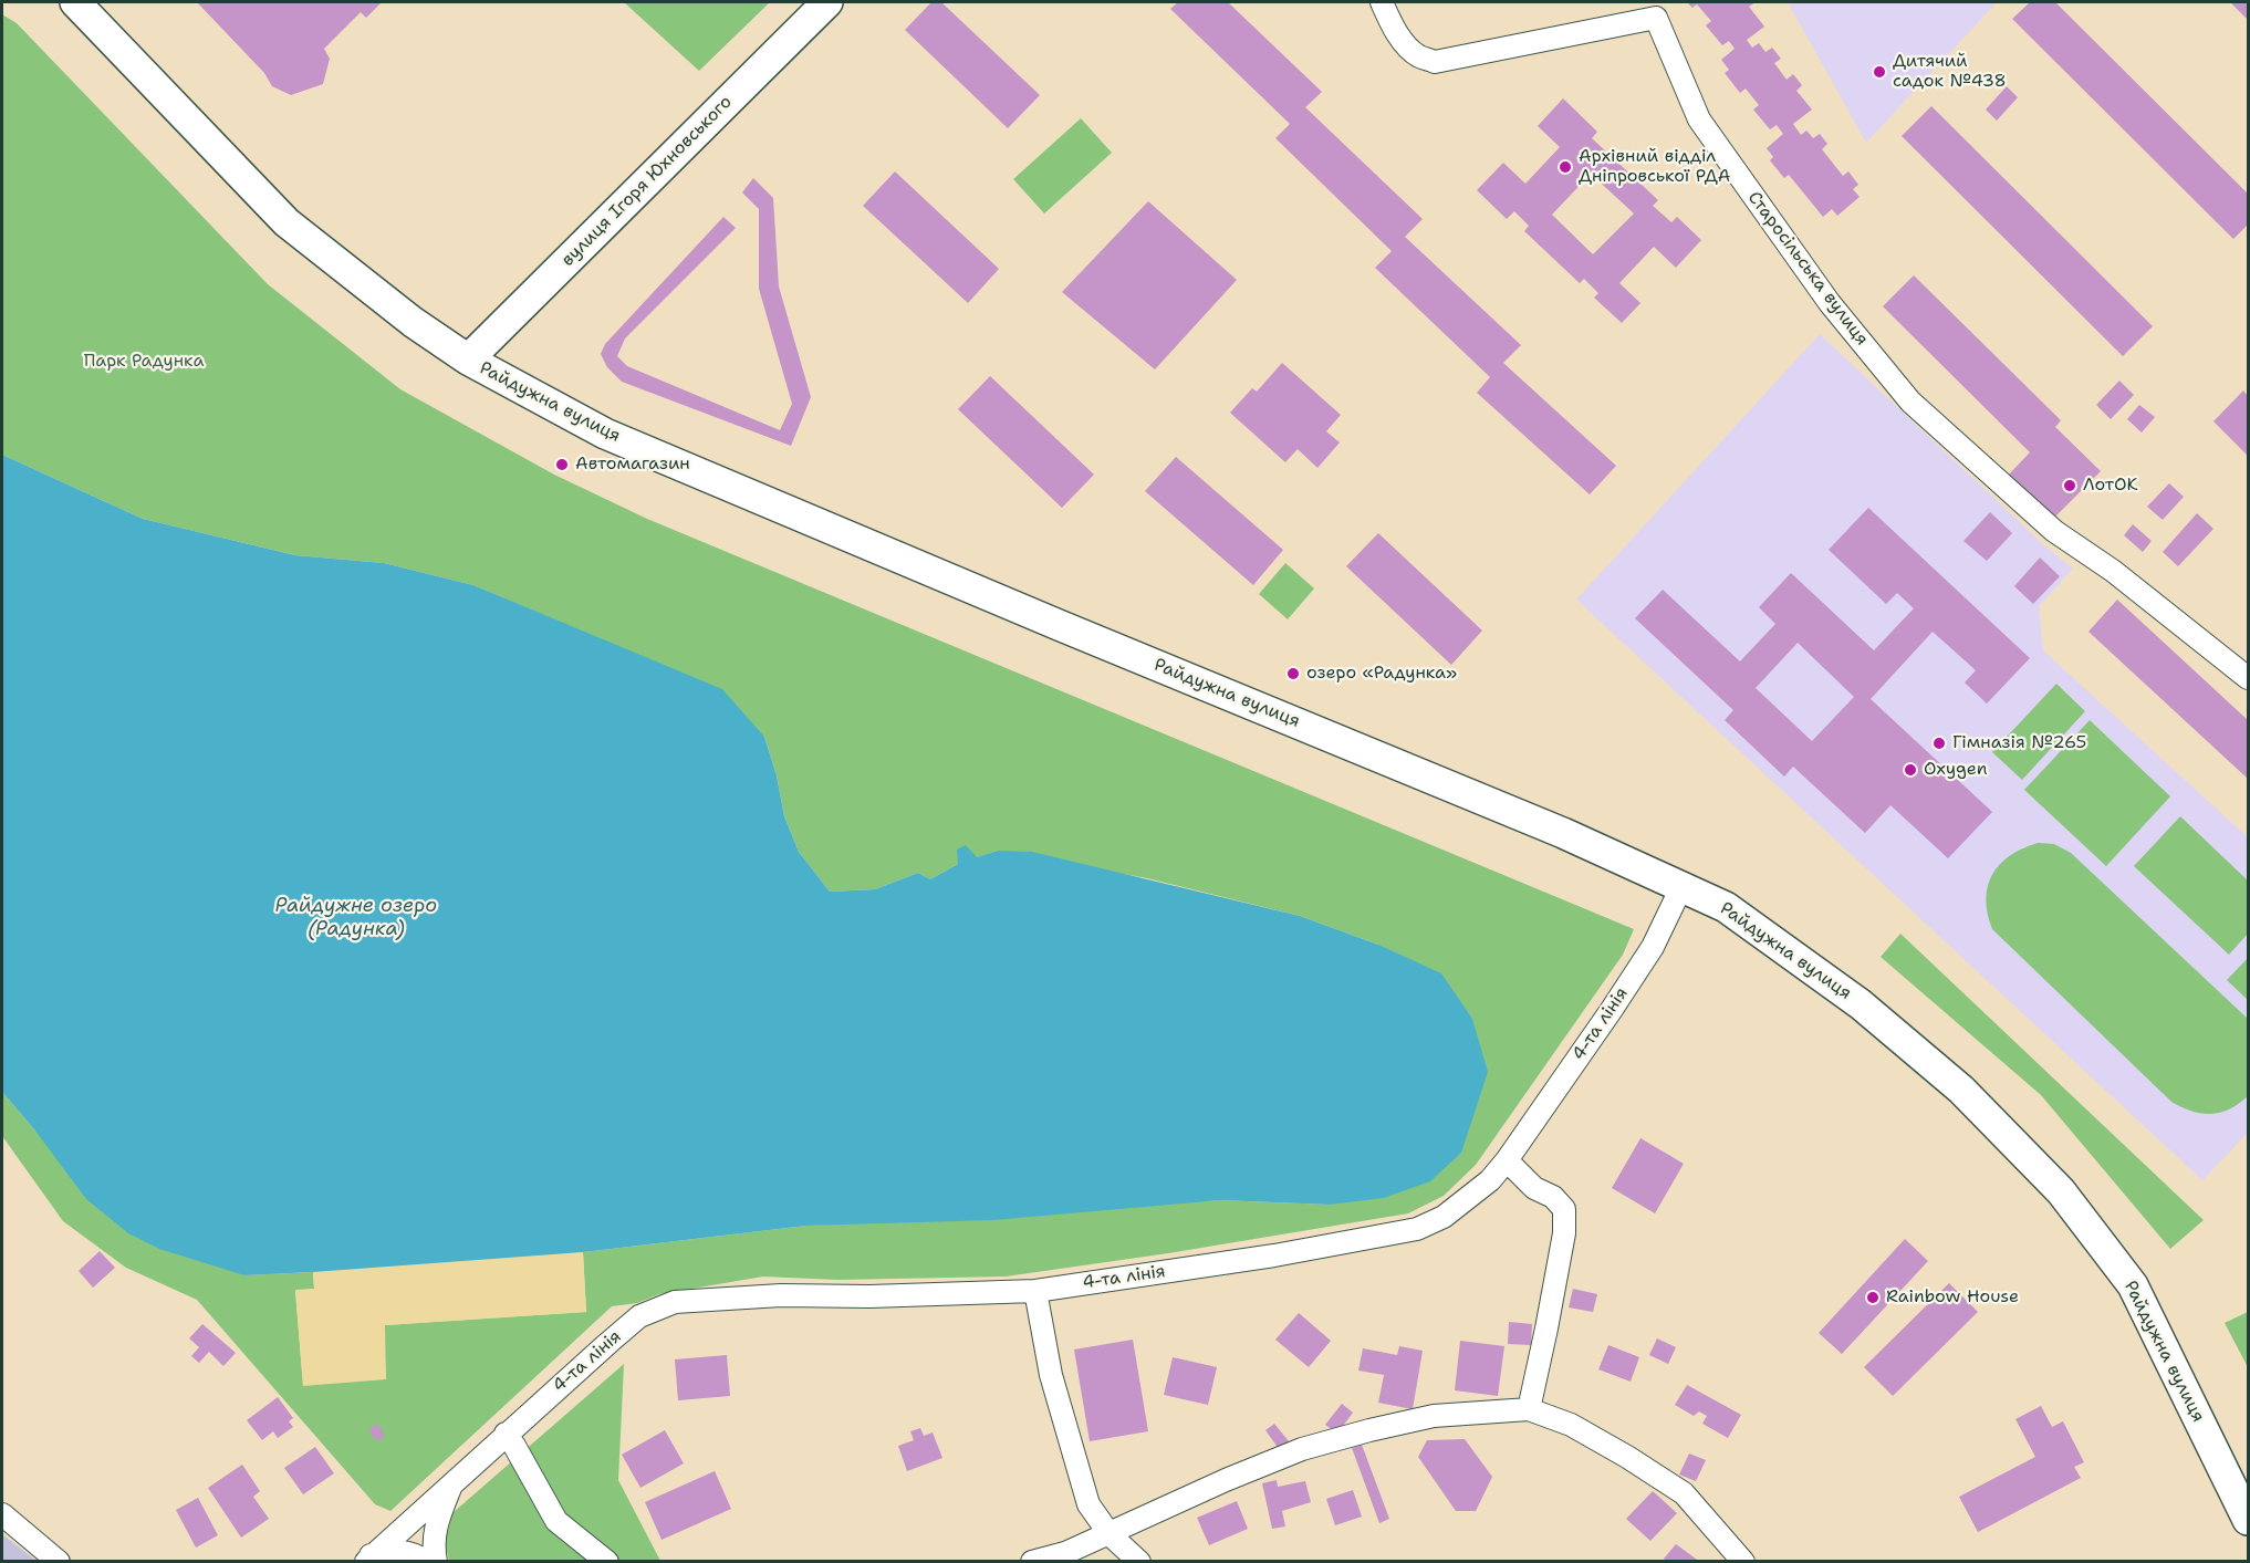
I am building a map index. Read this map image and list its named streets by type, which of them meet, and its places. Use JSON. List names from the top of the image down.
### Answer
{
  "streets": {
    "street": [
      "вулиця Ігоря Юхновського",
      "Старосільська вулиця",
      "Райдужна вулиця",
      "4-та лінія"
    ]
  },
  "crossings": [
    ["вулиця Ігоря Юхновського", "Райдужна вулиця"],
    ["Райдужна вулиця", "4-та лінія"]
  ],
  "water": ["Райдужне озеро (Радунка)"],
  "parks": ["Парк Радунка"],
  "places": [
    "Дитячий садок №438",
    "Архівний відділ Дніпровської РДА",
    "Автомагазин",
    "ЛотОК",
    "озеро «Радунка»",
    "Гімназія №265",
    "Oxygen",
    "Rainbow House"
  ]
}
